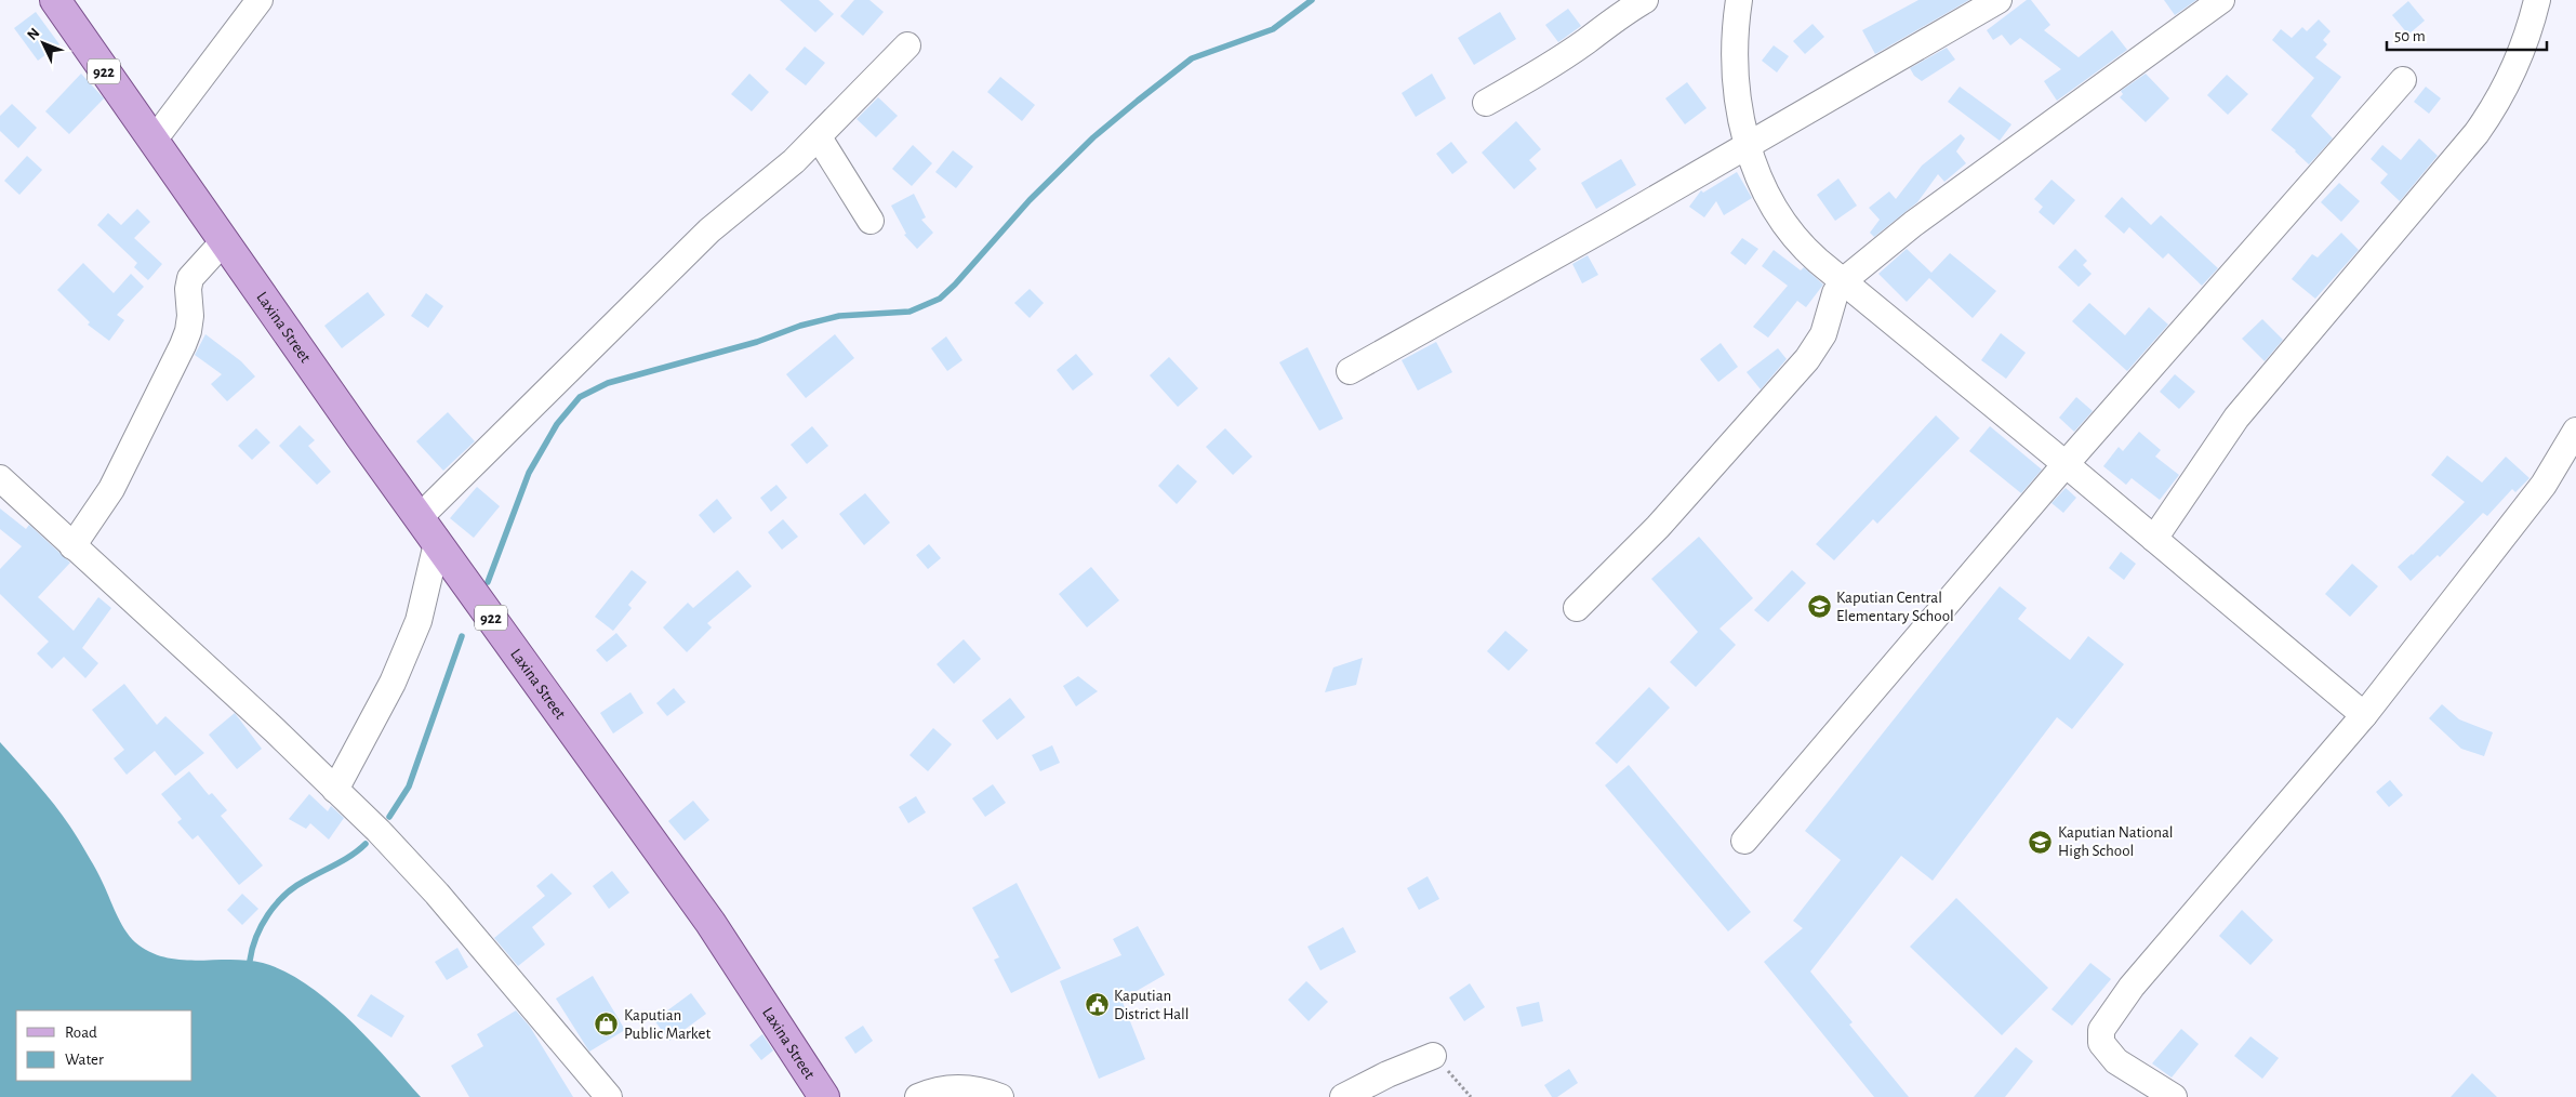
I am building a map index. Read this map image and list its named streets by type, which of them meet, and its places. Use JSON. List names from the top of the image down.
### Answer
{
  "streets": {
    "main road": ["922", "Laxina Street"]
  },
  "crossings": [
    ["922", "Laxina Street"]
  ],
  "places": {
    "school or university": ["Kaputian Central Elementary School", "Kaputian National High School"],
    "public building": ["Kaputian District Hall"],
    "shop": ["Kaputian Public Market"]
  },
  "legend": ["Road", "Water"],
  "scale_bar": "50 m",
  "north": "top left"
}
